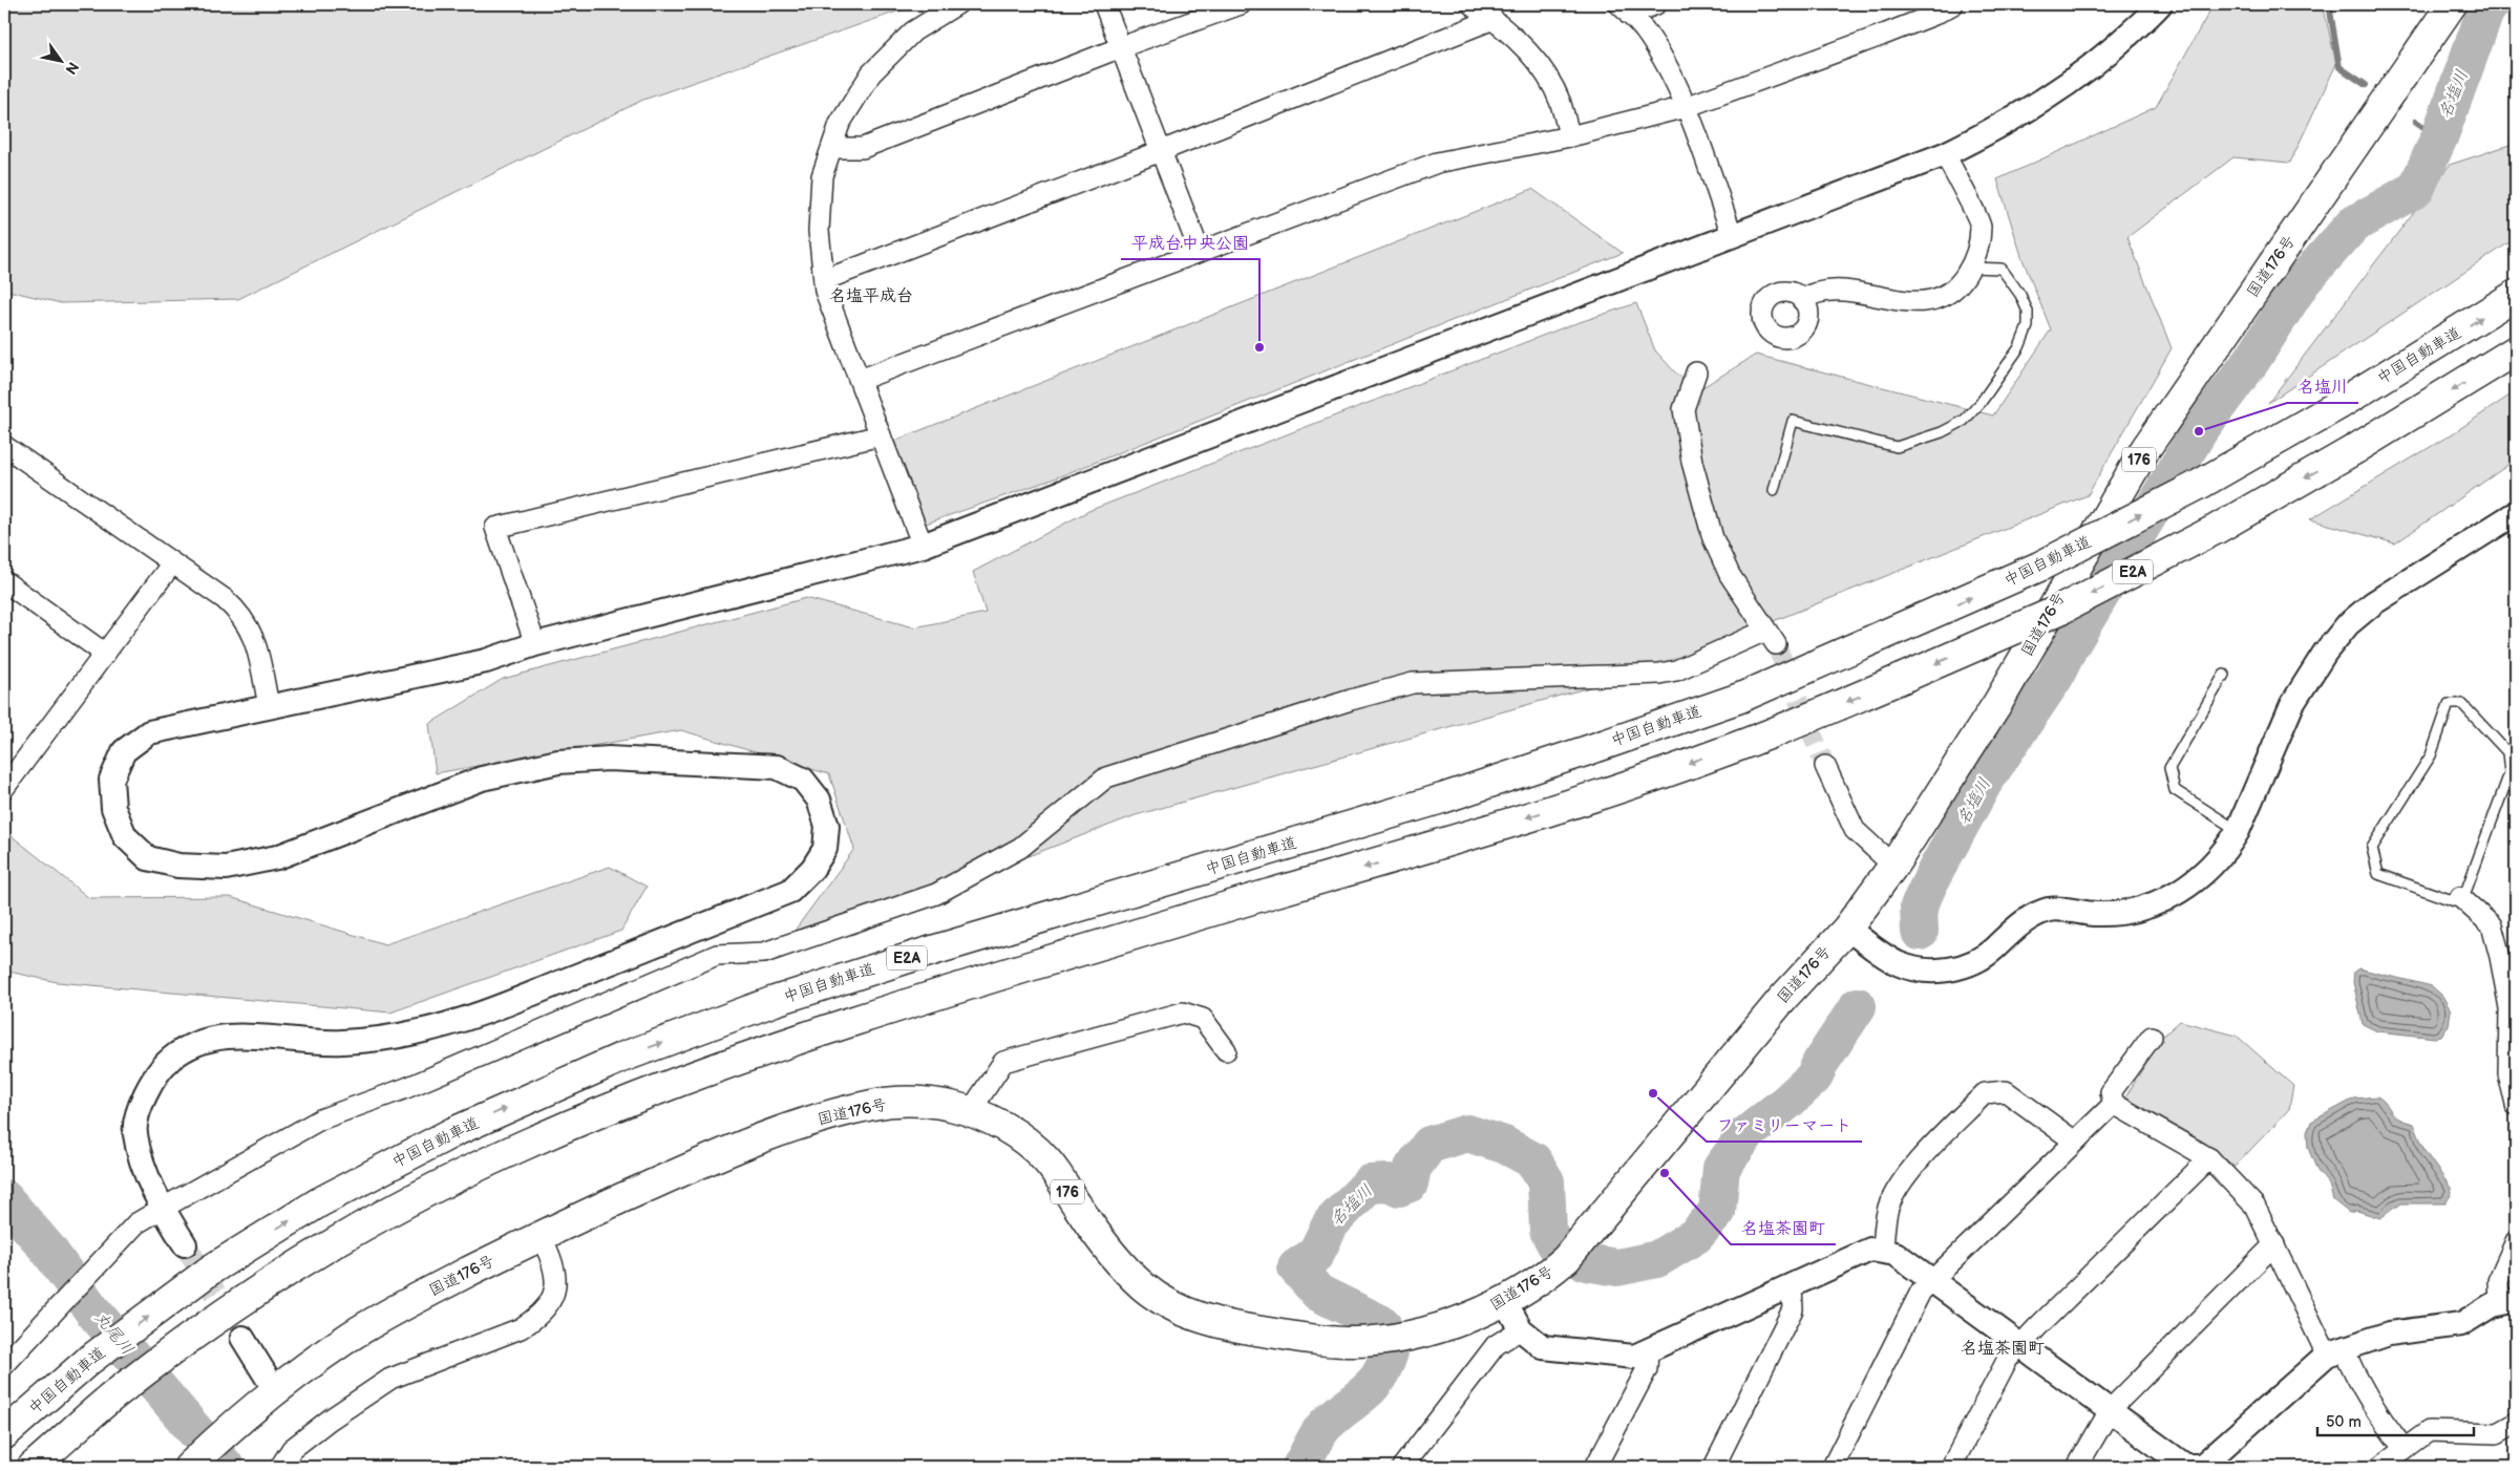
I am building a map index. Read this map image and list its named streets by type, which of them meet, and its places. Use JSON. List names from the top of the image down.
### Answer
{
  "streets": {
    "highway": [
      "国道176号",
      "中国自動車道",
      "176",
      "E2A"
    ]
  },
  "districts": ["名塩平成台", "名塩茶園町"],
  "water": ["名塩川", "丸尾川"],
  "places": [
    "平成台中央公園",
    "名塩川",
    "ファミリーマート",
    "名塩茶園町"
  ],
  "scale_bar": "50 m",
  "north": "bottom right"
}
